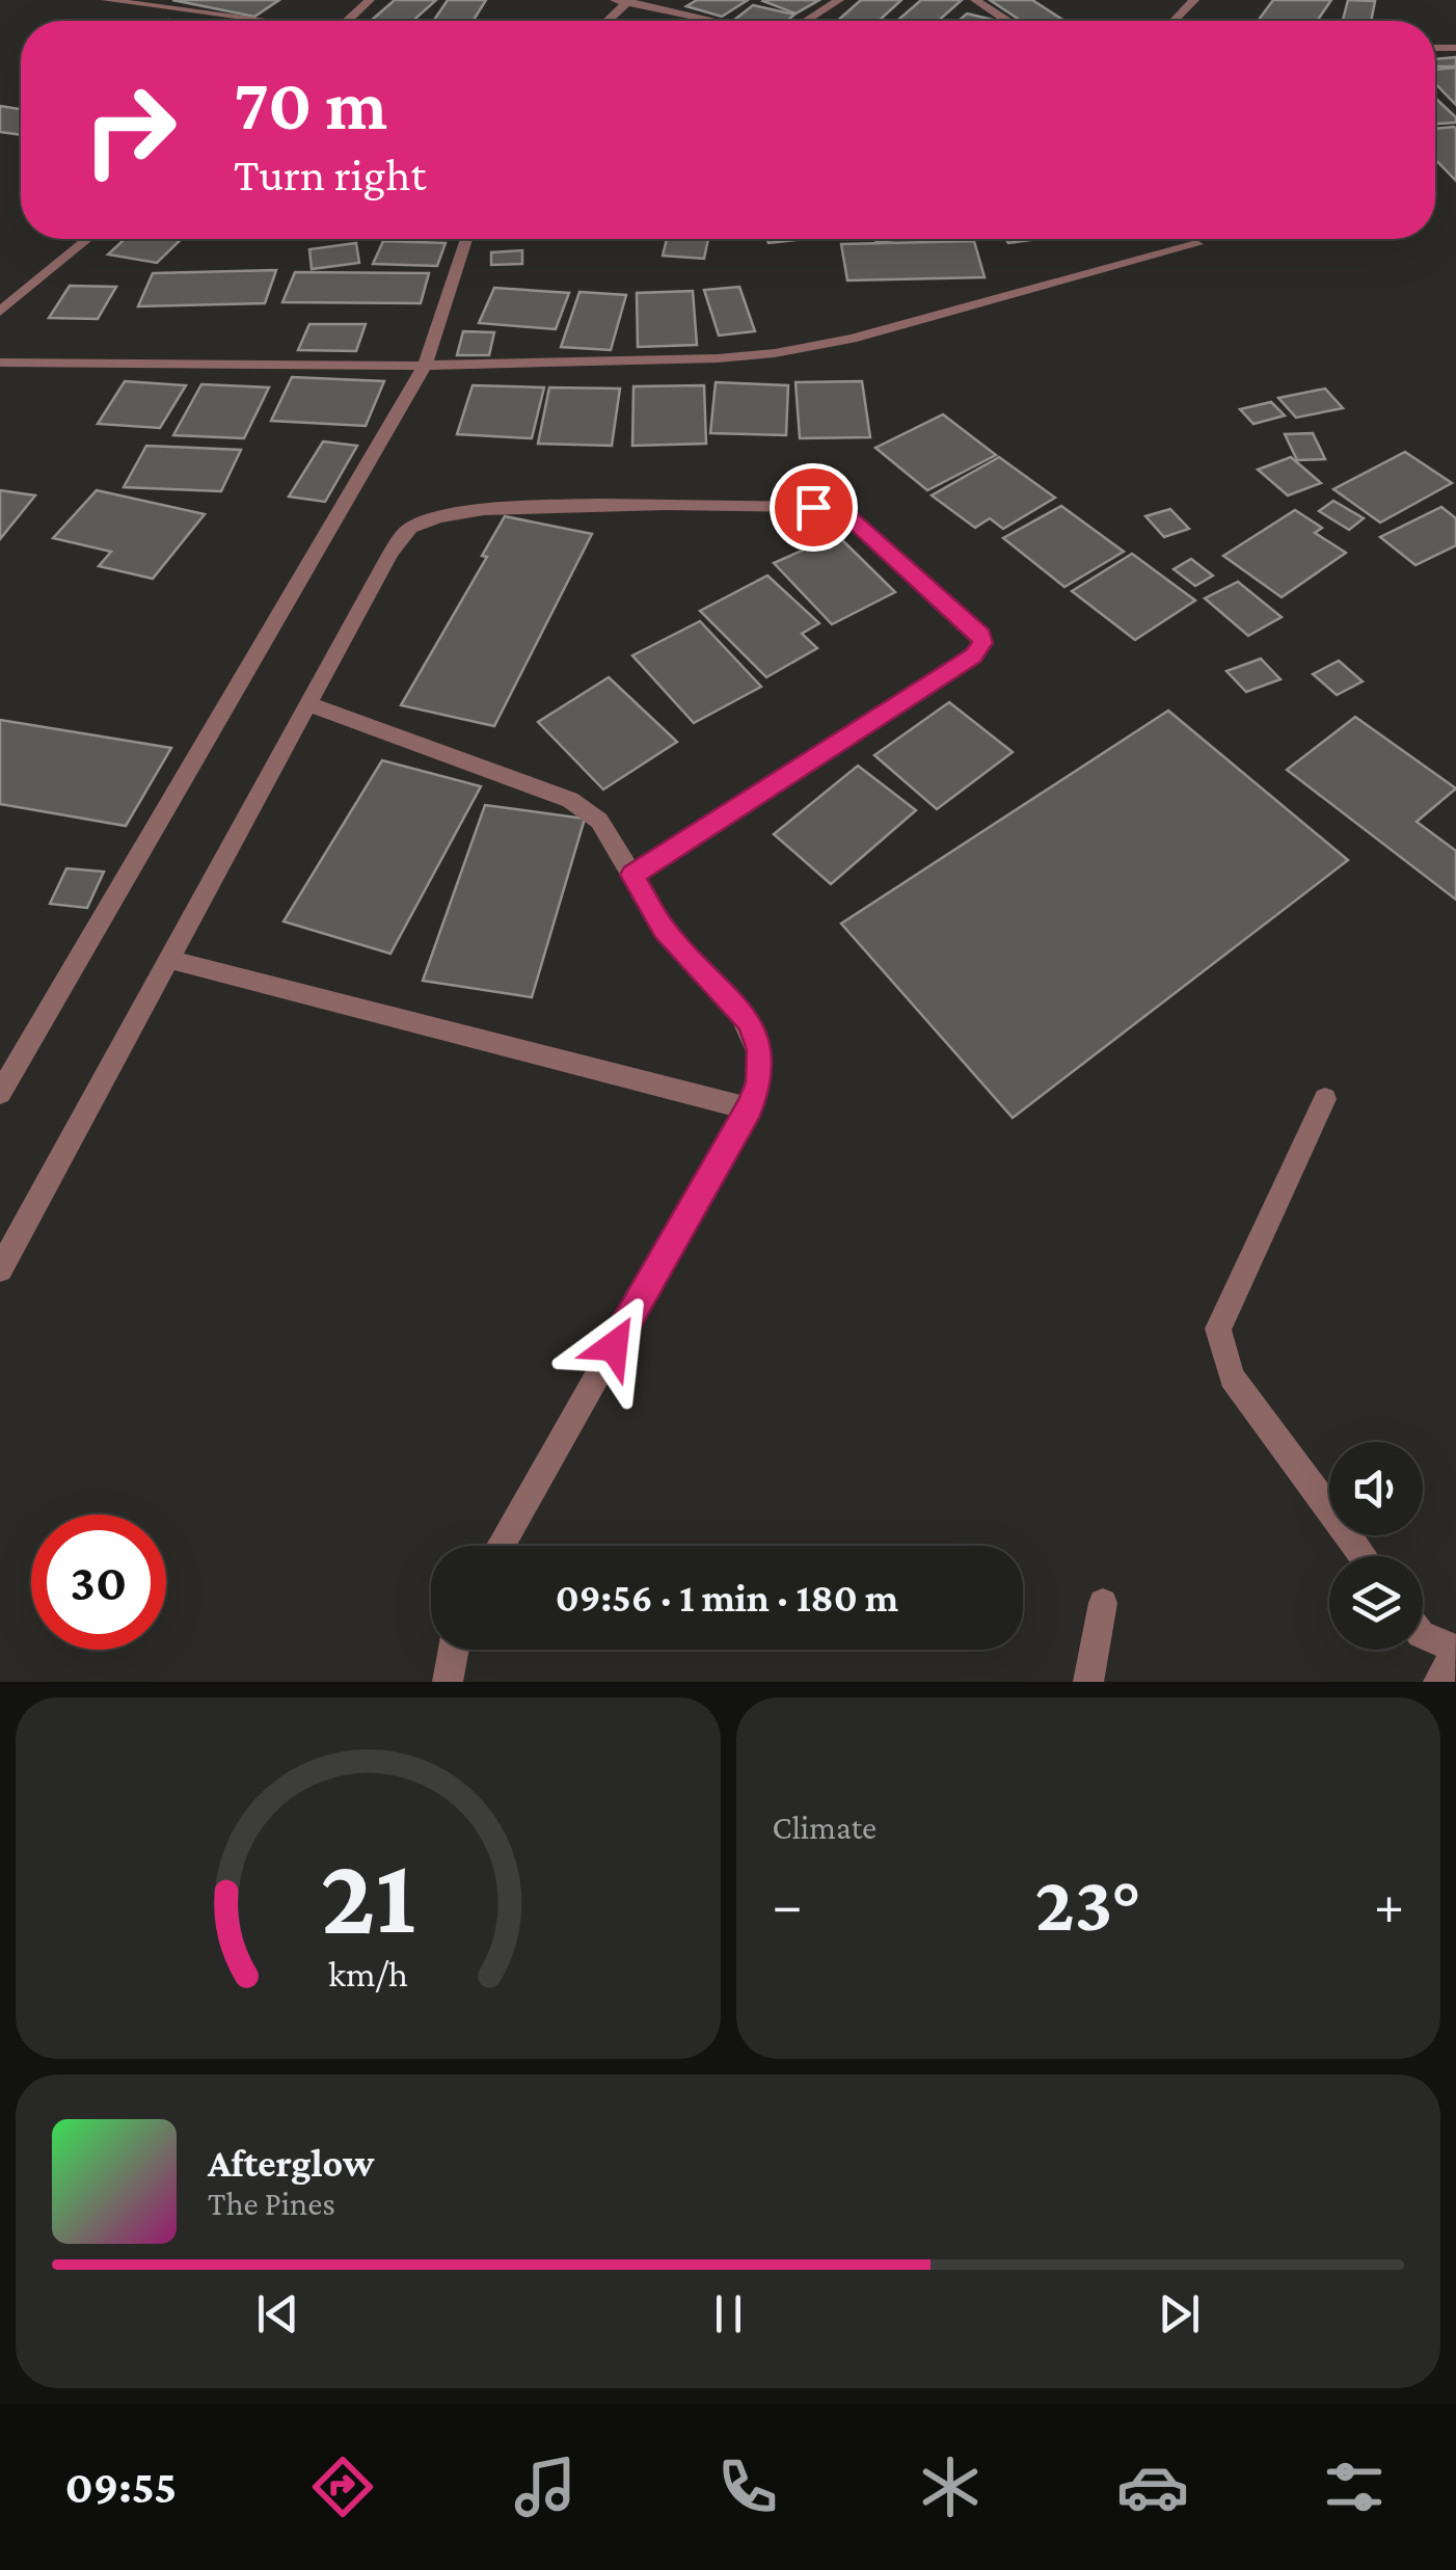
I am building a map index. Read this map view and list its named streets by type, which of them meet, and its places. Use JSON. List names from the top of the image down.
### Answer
{
  "page": {
    "turn": ["70 m", "Turn right"],
    "limit": "30",
    "trip": "09:56 · 1 min · 180 m",
    "tile": "Climate",
    "heat": ["−", "23°", "+"],
    "song": ["Afterglow", "The Pines"],
    "tabs": "09:55",
    "gauge": ["21", "km/h"]
  }
}
